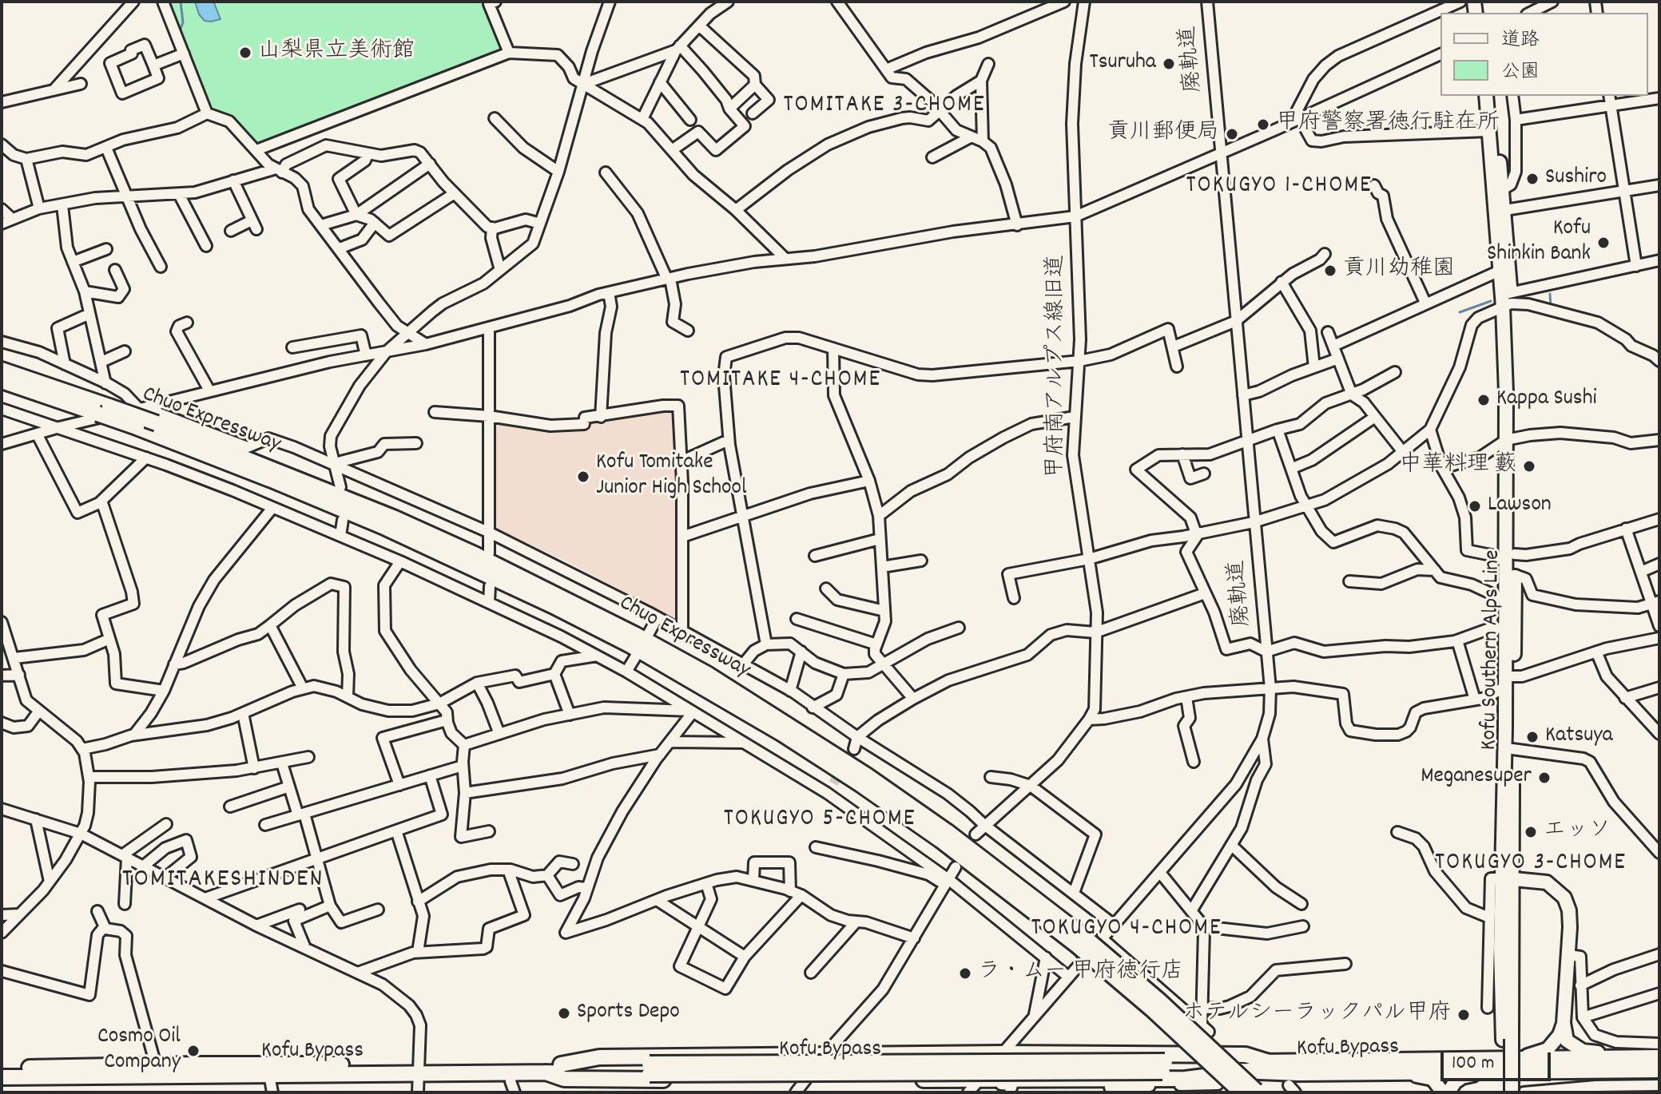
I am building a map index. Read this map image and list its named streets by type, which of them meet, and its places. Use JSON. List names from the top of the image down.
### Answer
{
  "streets": {
    "highway": ["Chuo Expressway", "Kofu Bypass"],
    "main road": ["Kofu Southern Alps Line"],
    "street": ["廃軌道", "甲府南アルプス線旧道"]
  },
  "districts": [
    "TOMITAKE 3-CHOME",
    "TOKUGYO 1-CHOME",
    "TOMITAKE 4-CHOME",
    "TOKUGYO 5-CHOME",
    "TOKUGYO 3-CHOME",
    "TOMITAKESHINDEN",
    "TOKUGYO 4-CHOME"
  ],
  "places": [
    "山梨県立美術館",
    "Tsuruha",
    "甲府警察署徳行駐在所",
    "貢川郵便局",
    "Sushiro",
    "Kofu Shinkin Bank",
    "貢川幼稚園",
    "Kappa Sushi",
    "中華料理 藪",
    "Kofu Tomitake Junior High School",
    "Lawson",
    "Katsuya",
    "Meganesuper",
    "エッソ",
    "ラ・ムー 甲府徳行店",
    "Sports Depo",
    "ホテルシーラックパル甲府",
    "Cosmo Oil Company"
  ],
  "legend": ["道路", "公園"],
  "scale_bar": "100 m"
}
